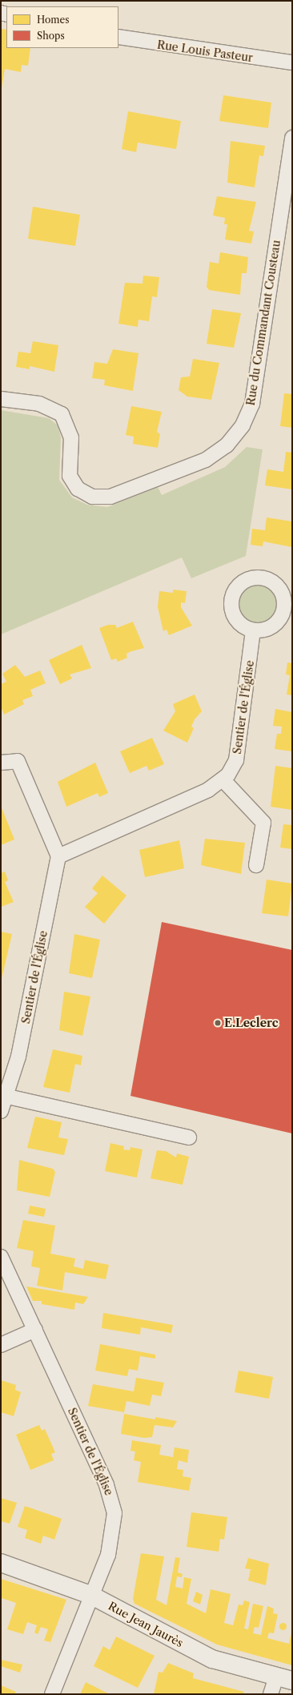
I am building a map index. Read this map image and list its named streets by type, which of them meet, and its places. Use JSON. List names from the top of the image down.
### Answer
{
  "streets": {
    "street": [
      "Rue Louis Pasteur",
      "Rue du Commandant Cousteau",
      "Sentier de l'Église",
      "Rue Jean Jaurès"
    ]
  },
  "crossings": [
    ["Sentier de l'Église", "Rue Jean Jaurès"]
  ],
  "places": ["E.Leclerc"],
  "legend": ["Homes", "Shops"]
}
